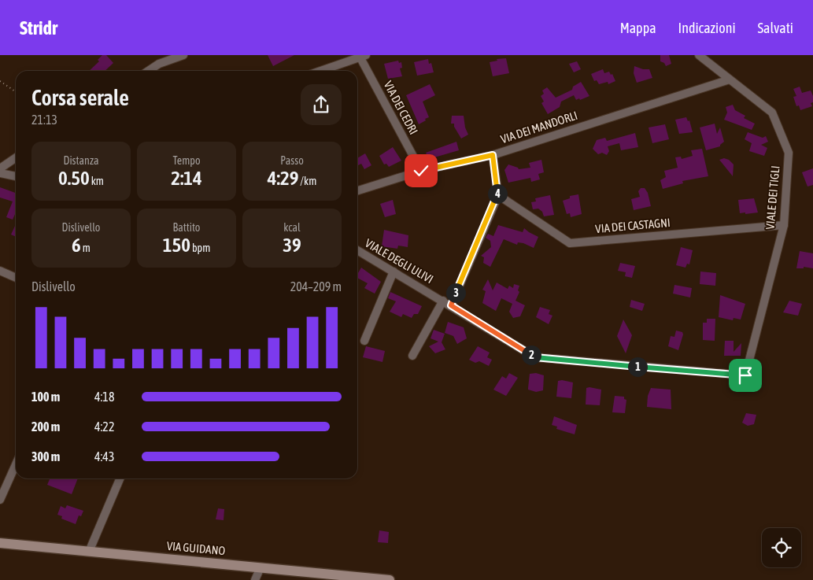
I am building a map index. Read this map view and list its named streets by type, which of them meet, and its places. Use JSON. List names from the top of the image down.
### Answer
{
  "streets": {
    "main road": ["VIA GUIDANO"],
    "street": [
      "VIA DEI CEDRI",
      "VIA DEI MANDORLI",
      "VIALE DEI TIGLI",
      "VIA DEI CASTAGNI",
      "VIALE DEGLI ULIVI"
    ]
  },
  "crossings": [
    ["VIA DEI CEDRI", "VIA DEI MANDORLI"],
    ["VIA DEI MANDORLI", "VIALE DEI TIGLI"],
    ["VIALE DEI TIGLI", "VIA DEI CASTAGNI"],
    ["VIALE DEI TIGLI", "VIALE DEGLI ULIVI"]
  ],
  "page": {
    "header": "Stridr",
    "nav": ["Mappa", "Indicazioni", "Salvati"],
    "heading": ["Corsa serale", "21:13"],
    "stats": [
      ["Distanza", "0.50 km"],
      ["Tempo", "2:14"],
      ["Passo", "4:29 /km"],
      ["Dislivello", "6 m"],
      ["Battito", "150 bpm"],
      ["kcal", "39"]
    ],
    "pins": [
      "4",
      "3",
      "2",
      "1"
    ],
    "chart": ["Dislivello", "204–209 m"],
    "list": [
      {
        "name": "100 m",
        "note": "4:18"
      },
      {
        "name": "200 m",
        "note": "4:22"
      },
      {
        "name": "300 m",
        "note": "4:43"
      }
    ]
  }
}
